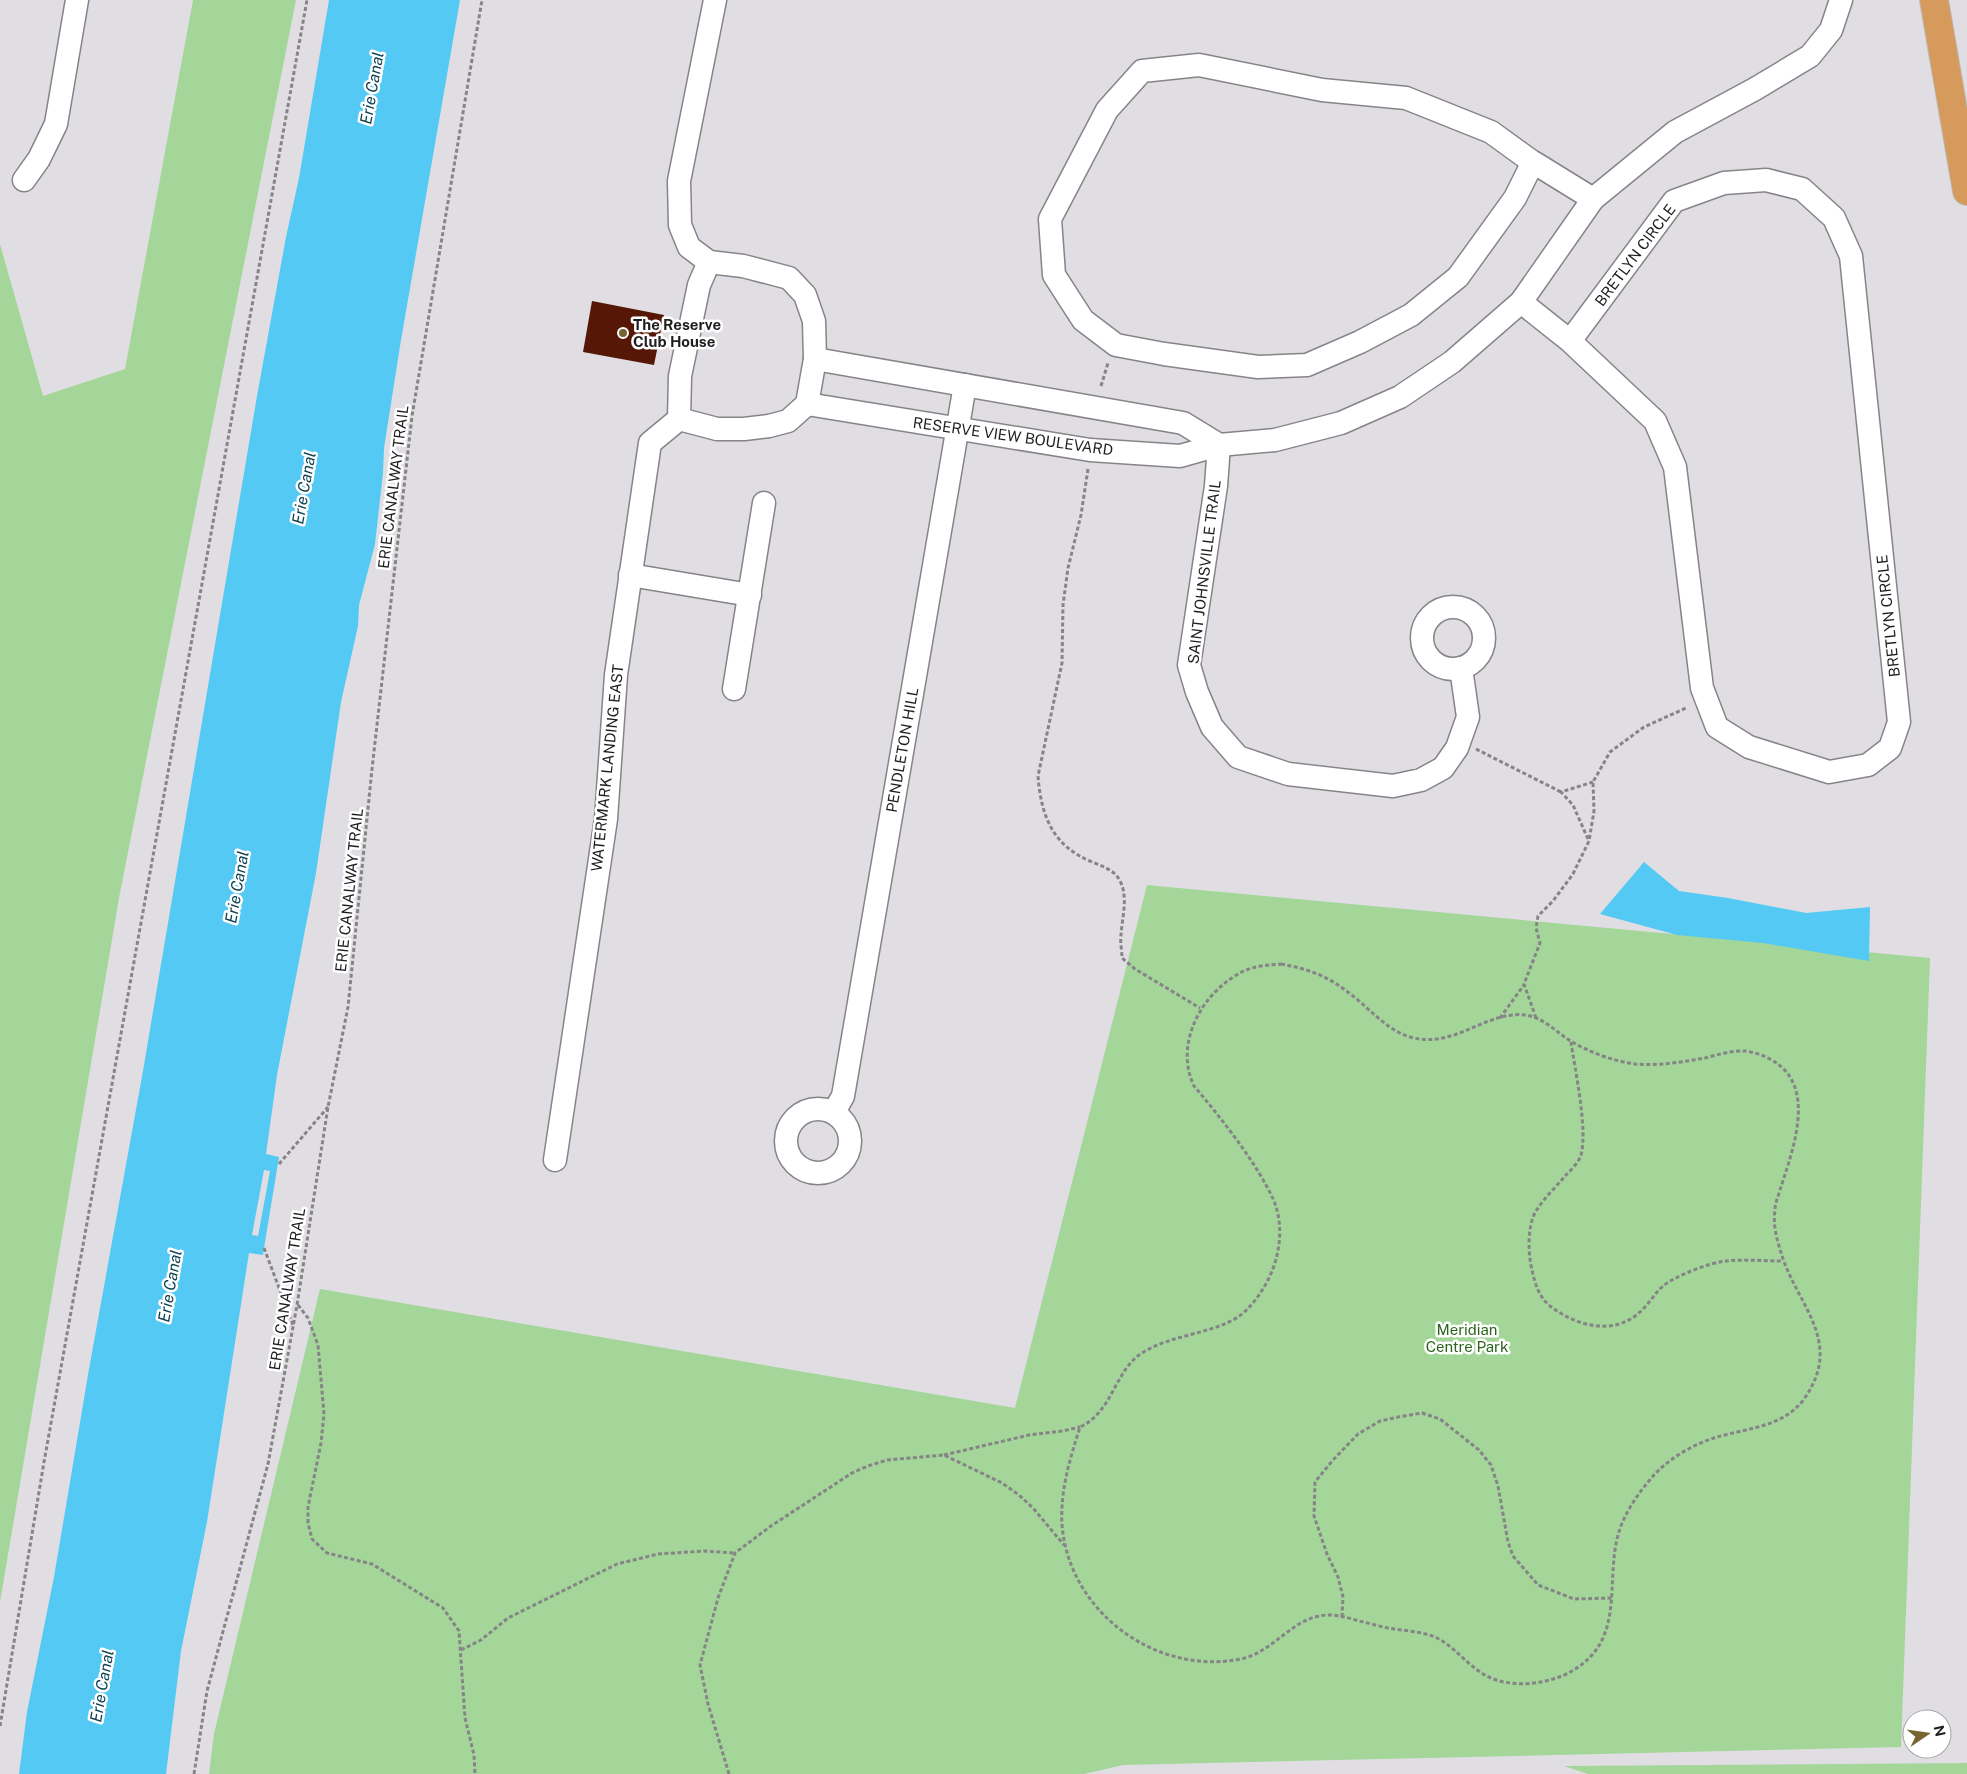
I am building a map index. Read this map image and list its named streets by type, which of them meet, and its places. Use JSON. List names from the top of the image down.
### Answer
{
  "streets": {
    "street": [
      "BRETLYN CIRCLE",
      "RESERVE VIEW BOULEVARD",
      "SAINT JOHNSVILLE TRAIL",
      "PENDLETON HILL",
      "WATERMARK LANDING EAST"
    ],
    "path": ["ERIE CANALWAY TRAIL"]
  },
  "crossings": [
    ["BRETLYN CIRCLE", "RESERVE VIEW BOULEVARD"],
    ["RESERVE VIEW BOULEVARD", "SAINT JOHNSVILLE TRAIL"],
    ["RESERVE VIEW BOULEVARD", "PENDLETON HILL"],
    ["RESERVE VIEW BOULEVARD", "WATERMARK LANDING EAST"]
  ],
  "water": ["Erie Canal"],
  "parks": ["Meridian Centre Park"],
  "places": ["The Reserve Club House"],
  "north": "right"
}
